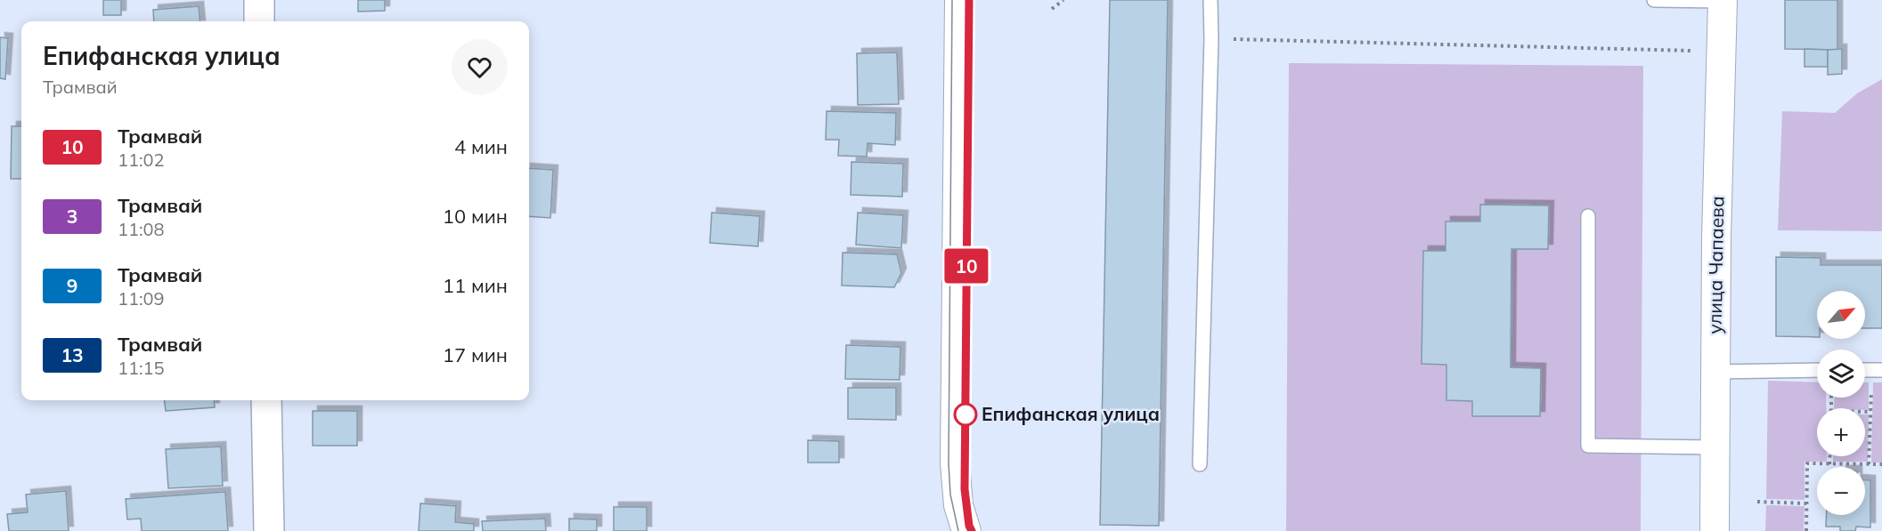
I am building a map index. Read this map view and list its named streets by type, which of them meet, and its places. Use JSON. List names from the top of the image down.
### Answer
{
  "streets": {
    "street": ["улица Чапаева"]
  },
  "places": ["Епифанская улица"],
  "lines": ["tram line 10"],
  "north": "top right",
  "page": {
    "on_map": "10",
    "heading": ["Епифанская улица", "Трамвай"],
    "list": [
      {
        "mark": "10",
        "name": "Трамвай",
        "note": "11:02",
        "value": "4 мин"
      },
      {
        "mark": "3",
        "name": "Трамвай",
        "note": "11:08",
        "value": "10 мин"
      },
      {
        "mark": "9",
        "name": "Трамвай",
        "note": "11:09",
        "value": "11 мин"
      },
      {
        "mark": "13",
        "name": "Трамвай",
        "note": "11:15",
        "value": "17 мин"
      }
    ],
    "map_buttons": ["+", "−"]
  }
}
